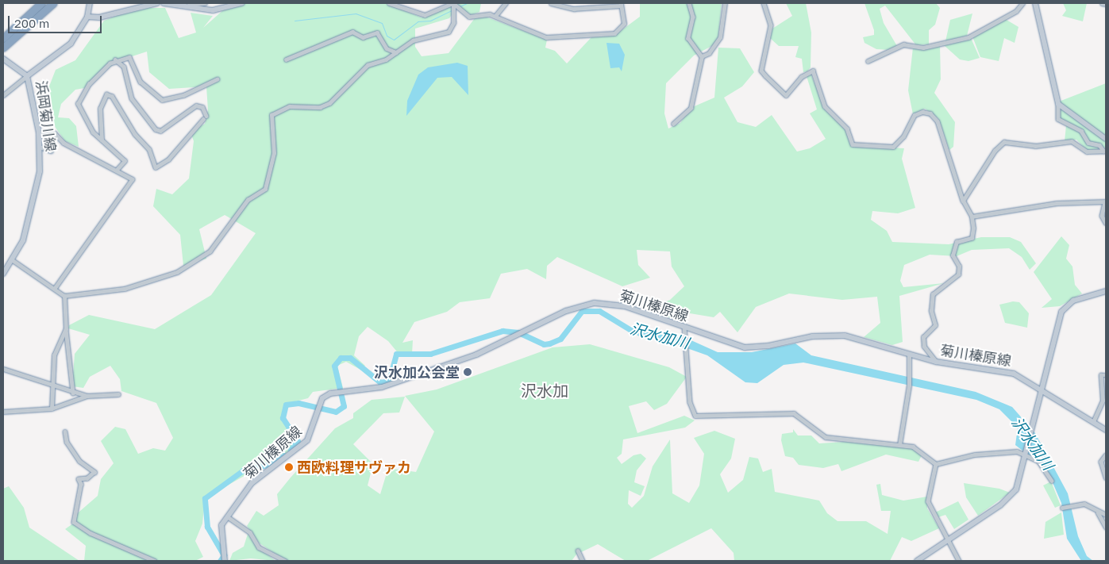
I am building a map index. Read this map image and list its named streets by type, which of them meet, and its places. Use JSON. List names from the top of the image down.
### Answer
{
  "streets": {
    "main road": ["浜岡菊川線", "菊川榛原線"]
  },
  "districts": ["沢水加"],
  "water": ["沢水加川"],
  "places": ["沢水加公会堂", "西欧料理サヴァカ"],
  "scale_bar": "200 m"
}
